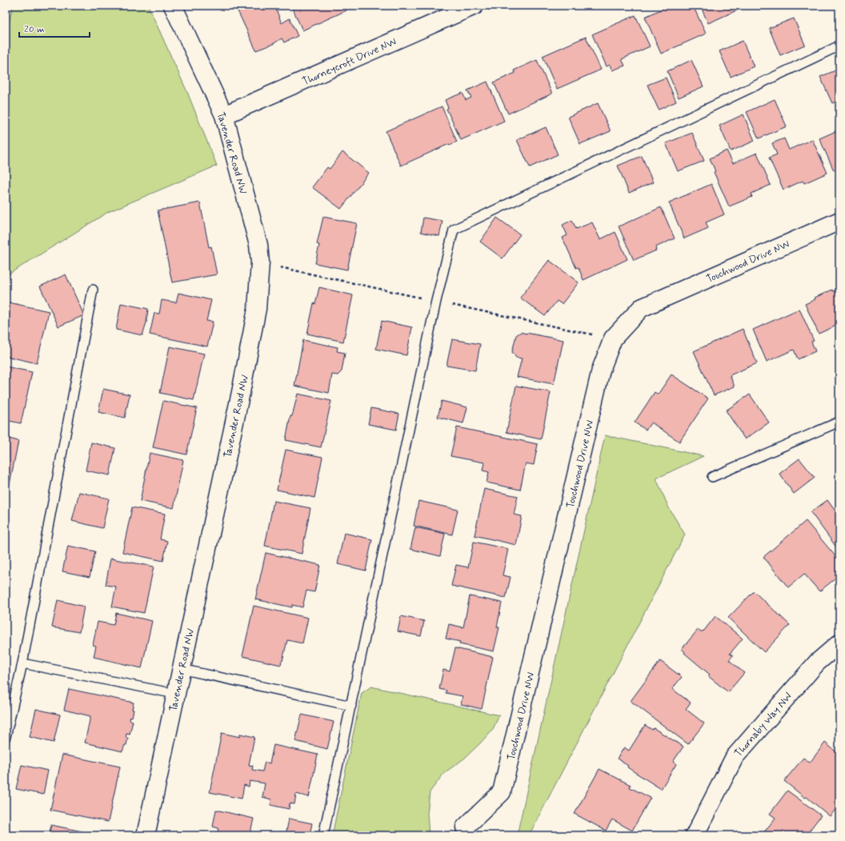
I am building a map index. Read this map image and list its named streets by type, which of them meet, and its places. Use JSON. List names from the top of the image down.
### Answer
{
  "streets": {
    "street": [
      "Thorneycroft Drive NW",
      "Tavender Road NW",
      "Touchwood Drive NW",
      "Thornaby Way NW"
    ]
  },
  "crossings": [
    ["Thorneycroft Drive NW", "Tavender Road NW"]
  ],
  "scale_bar": "20 m"
}
